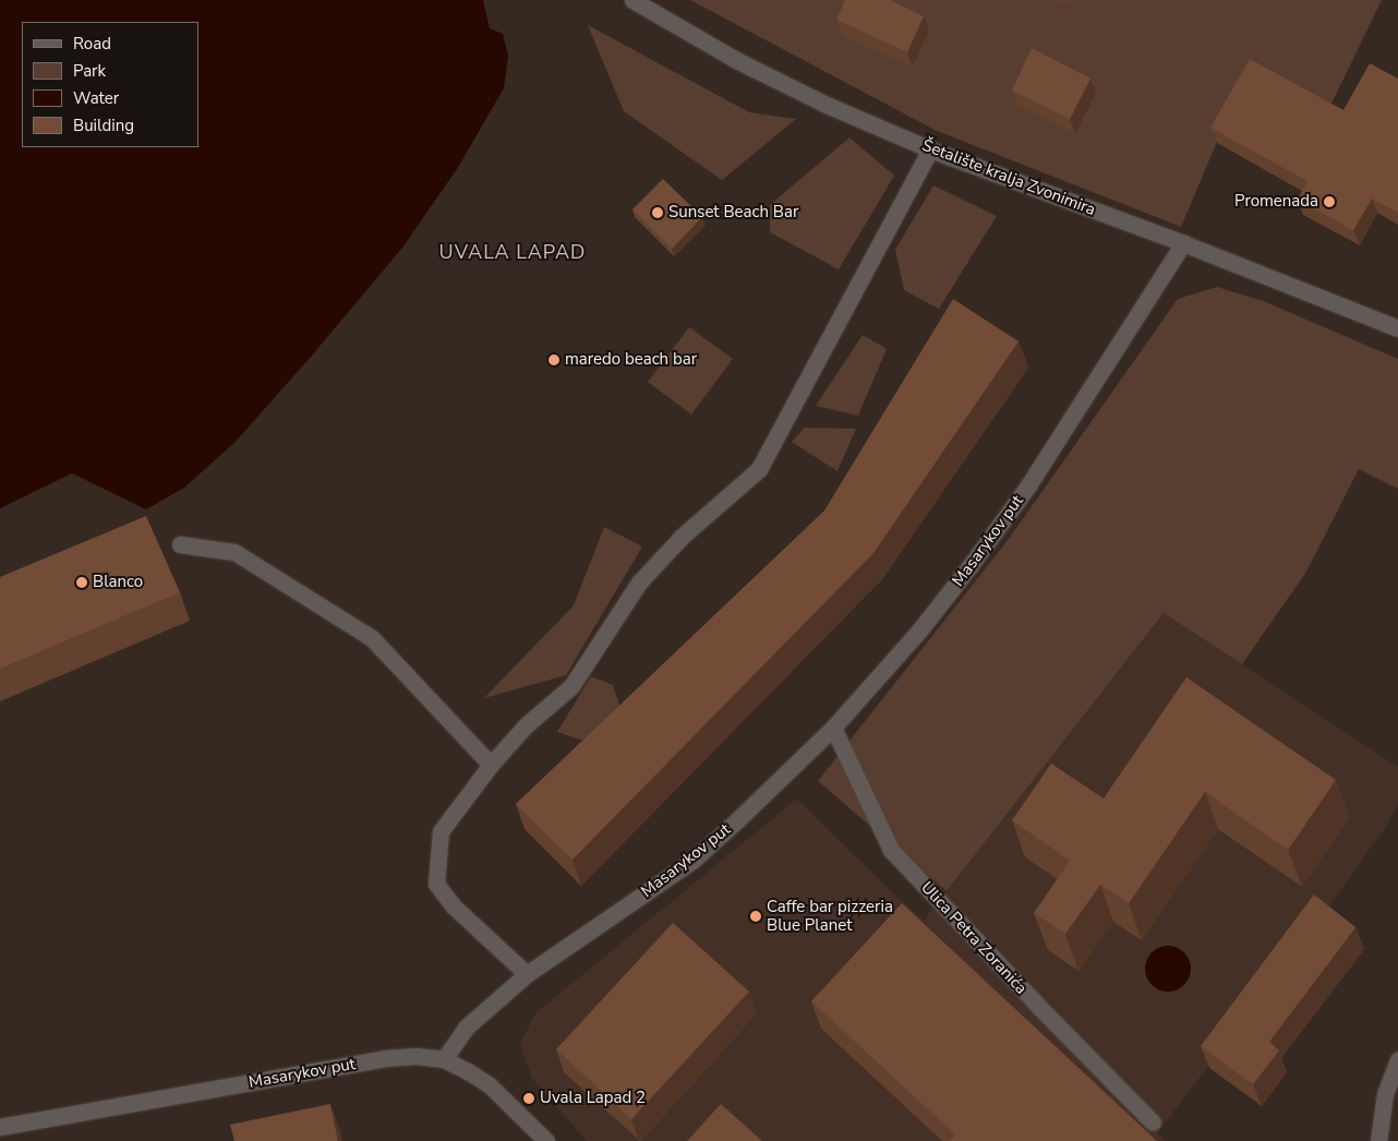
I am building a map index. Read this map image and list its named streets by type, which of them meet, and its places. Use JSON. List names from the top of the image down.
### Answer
{
  "streets": {
    "street": ["Šetalište kralja Zvonimira", "Masarykov put", "Ulica Petra Zoranića"]
  },
  "crossings": [
    ["Šetalište kralja Zvonimira", "Masarykov put"],
    ["Masarykov put", "Ulica Petra Zoranića"]
  ],
  "districts": ["UVALA LAPAD"],
  "places": [
    "Promenada",
    "Sunset Beach Bar",
    "maredo beach bar",
    "Blanco",
    "Caffe bar pizzeria Blue Planet",
    "Uvala Lapad 2"
  ],
  "legend": [
    "Road",
    "Park",
    "Water",
    "Building"
  ]
}
